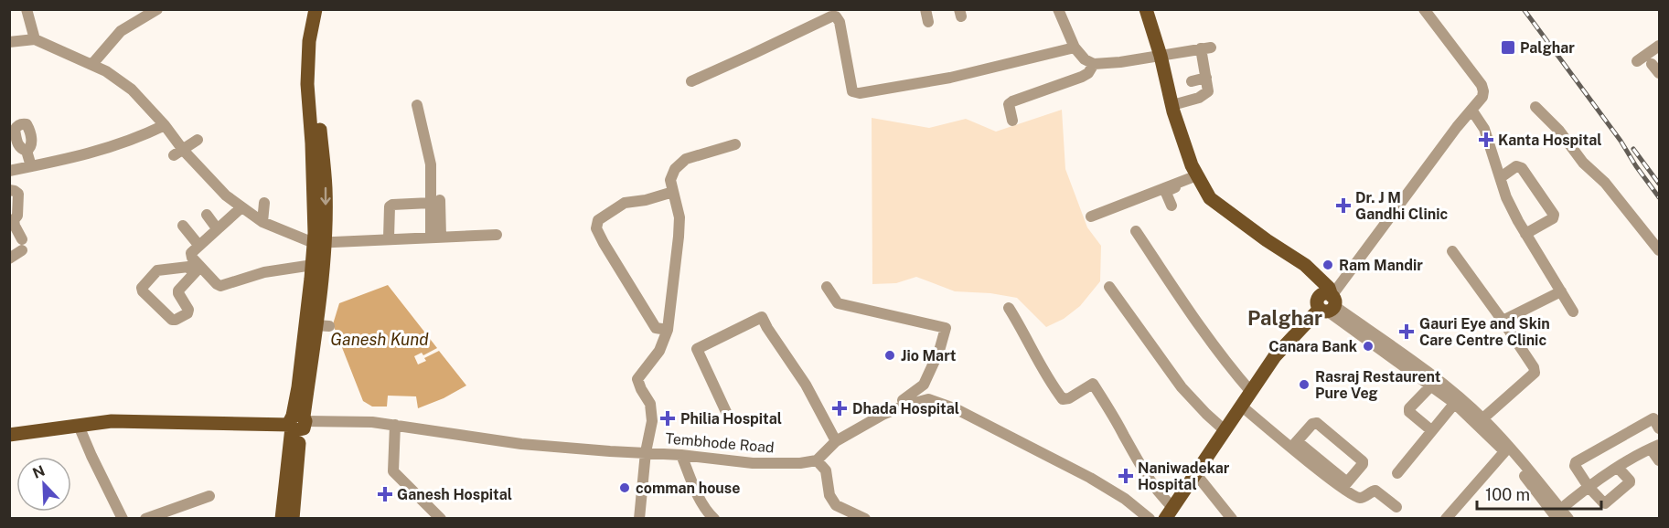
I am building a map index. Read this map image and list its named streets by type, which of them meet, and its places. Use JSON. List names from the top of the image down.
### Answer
{
  "streets": {
    "street": ["Tembhode Road"]
  },
  "districts": ["Palghar"],
  "water": ["Ganesh Kund"],
  "places": {
    "transit": ["Palghar"],
    "health": [
      "Kanta Hospital",
      "Dr. J M Gandhi Clinic",
      "Gauri Eye and Skin Care Centre Clinic",
      "Dhada Hospital",
      "Philia Hospital",
      "Naniwadekar Hospital",
      "Ganesh Hospital"
    ],
    "other": [
      "Ram Mandir",
      "Canara Bank",
      "Jio Mart",
      "Rasraj Restaurent Pure Veg",
      "comman house"
    ]
  },
  "scale_bar": "100 m",
  "north": "top left"
}
